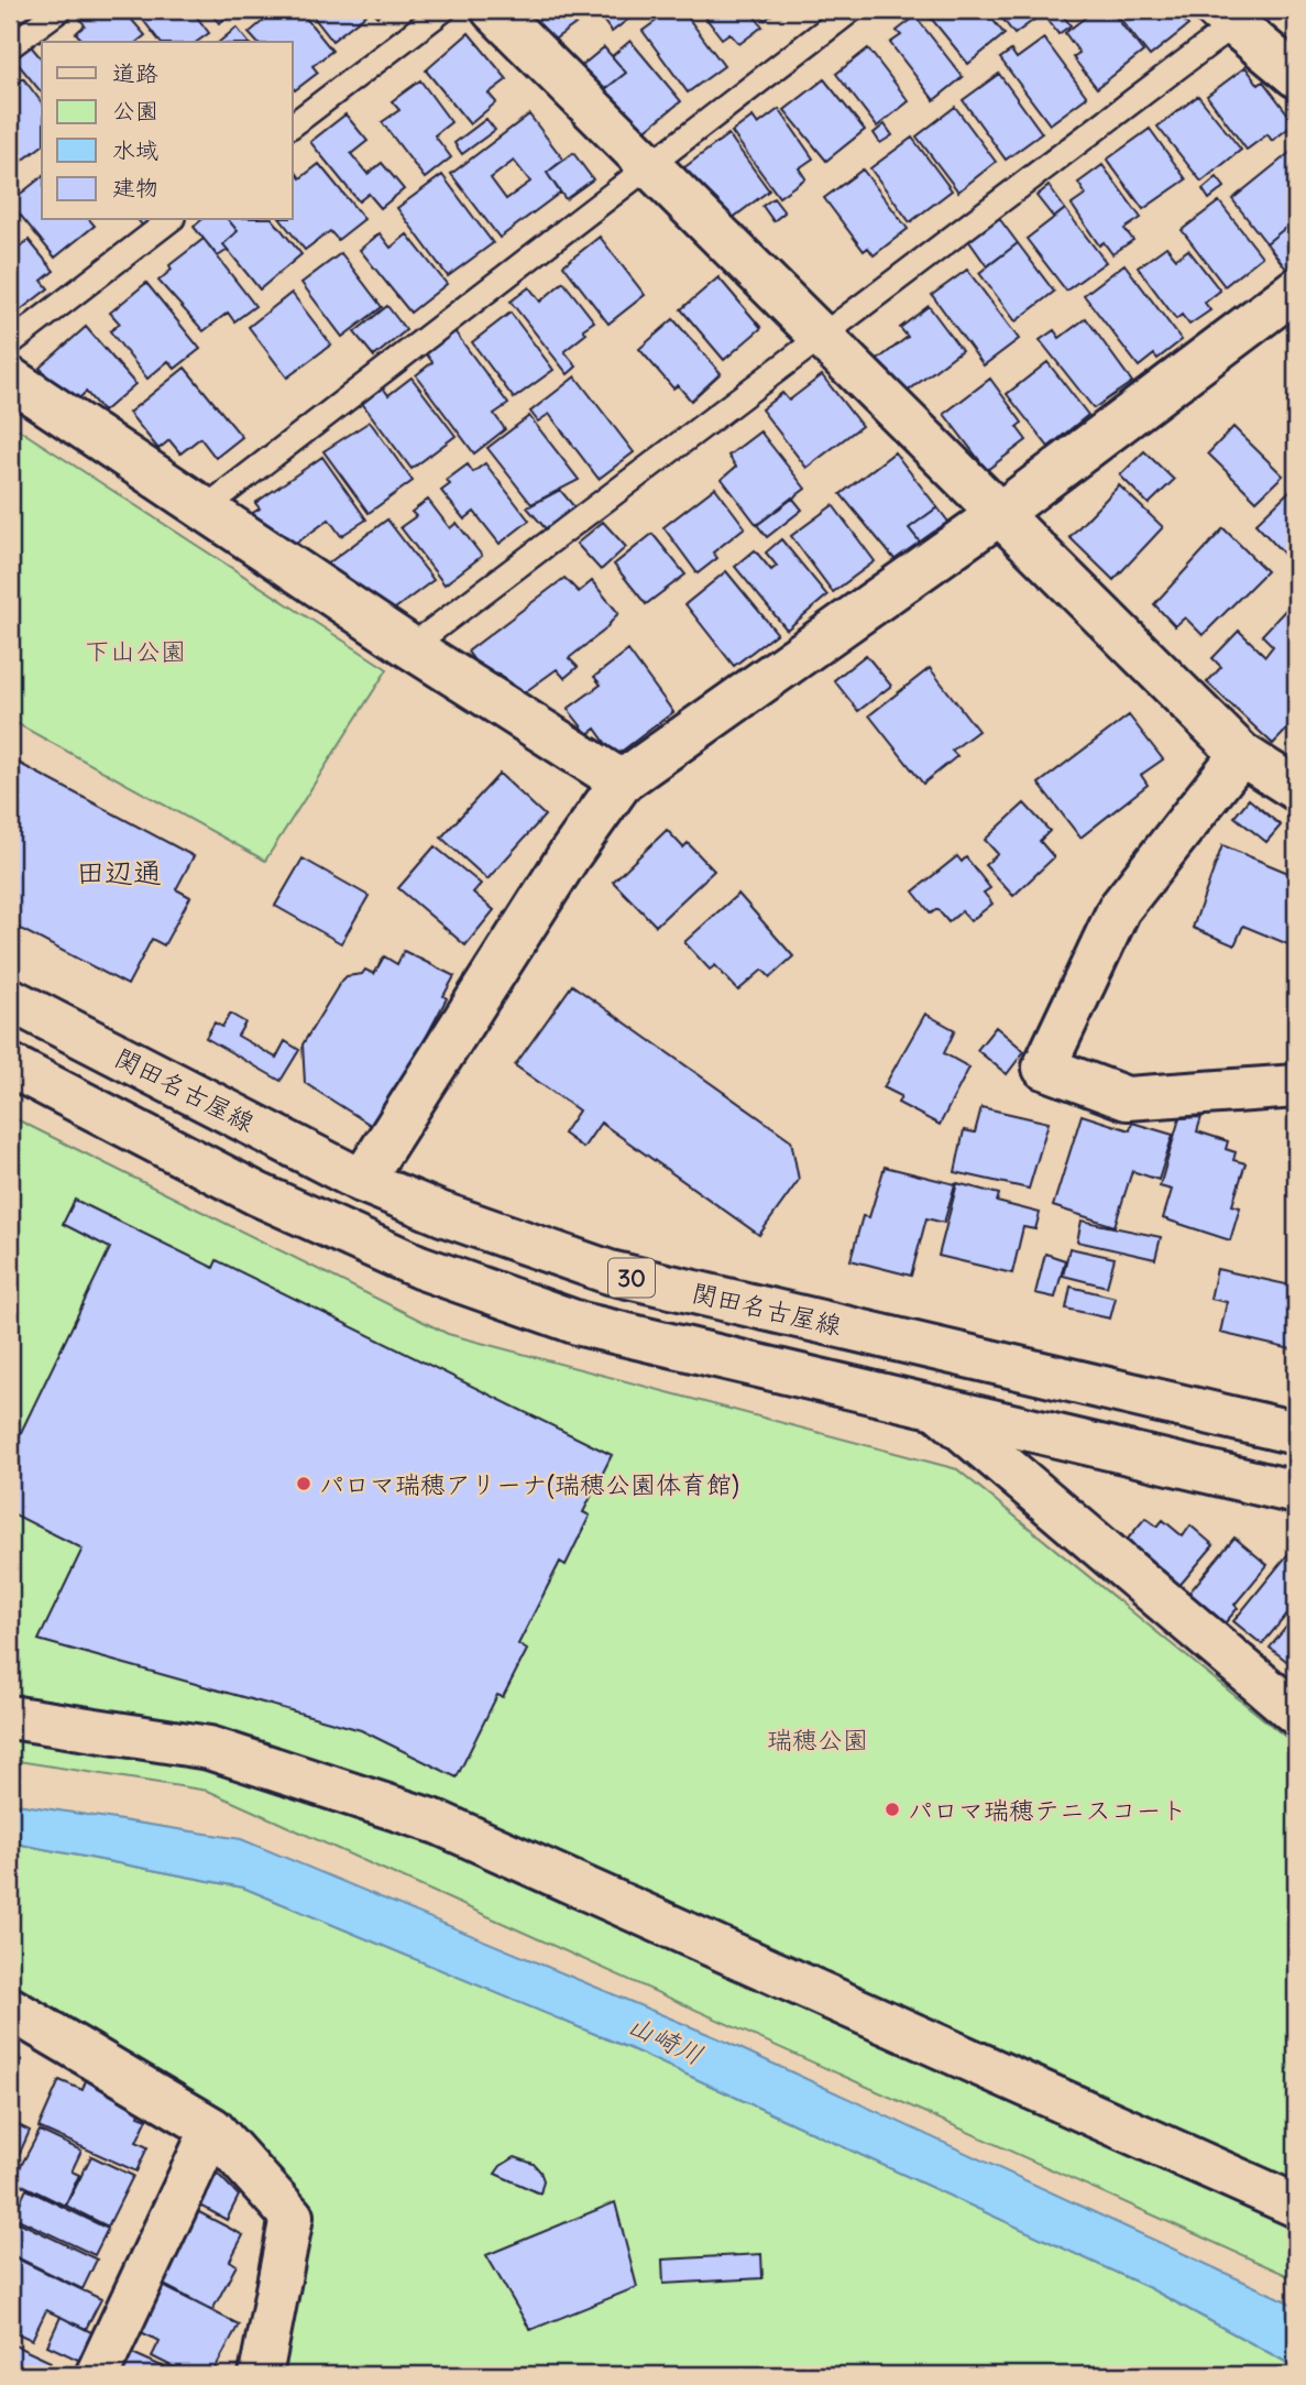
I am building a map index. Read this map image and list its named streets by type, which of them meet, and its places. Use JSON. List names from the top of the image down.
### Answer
{
  "streets": {
    "street": ["関田名古屋線", "30"]
  },
  "districts": ["田辺通"],
  "water": ["山崎川"],
  "parks": ["下山公園", "瑞穂公園"],
  "places": ["パロマ瑞穂アリーナ(瑞穂公園体育館)", "パロマ瑞穂テニスコート"],
  "legend": [
    "道路",
    "公園",
    "水域",
    "建物"
  ]
}
